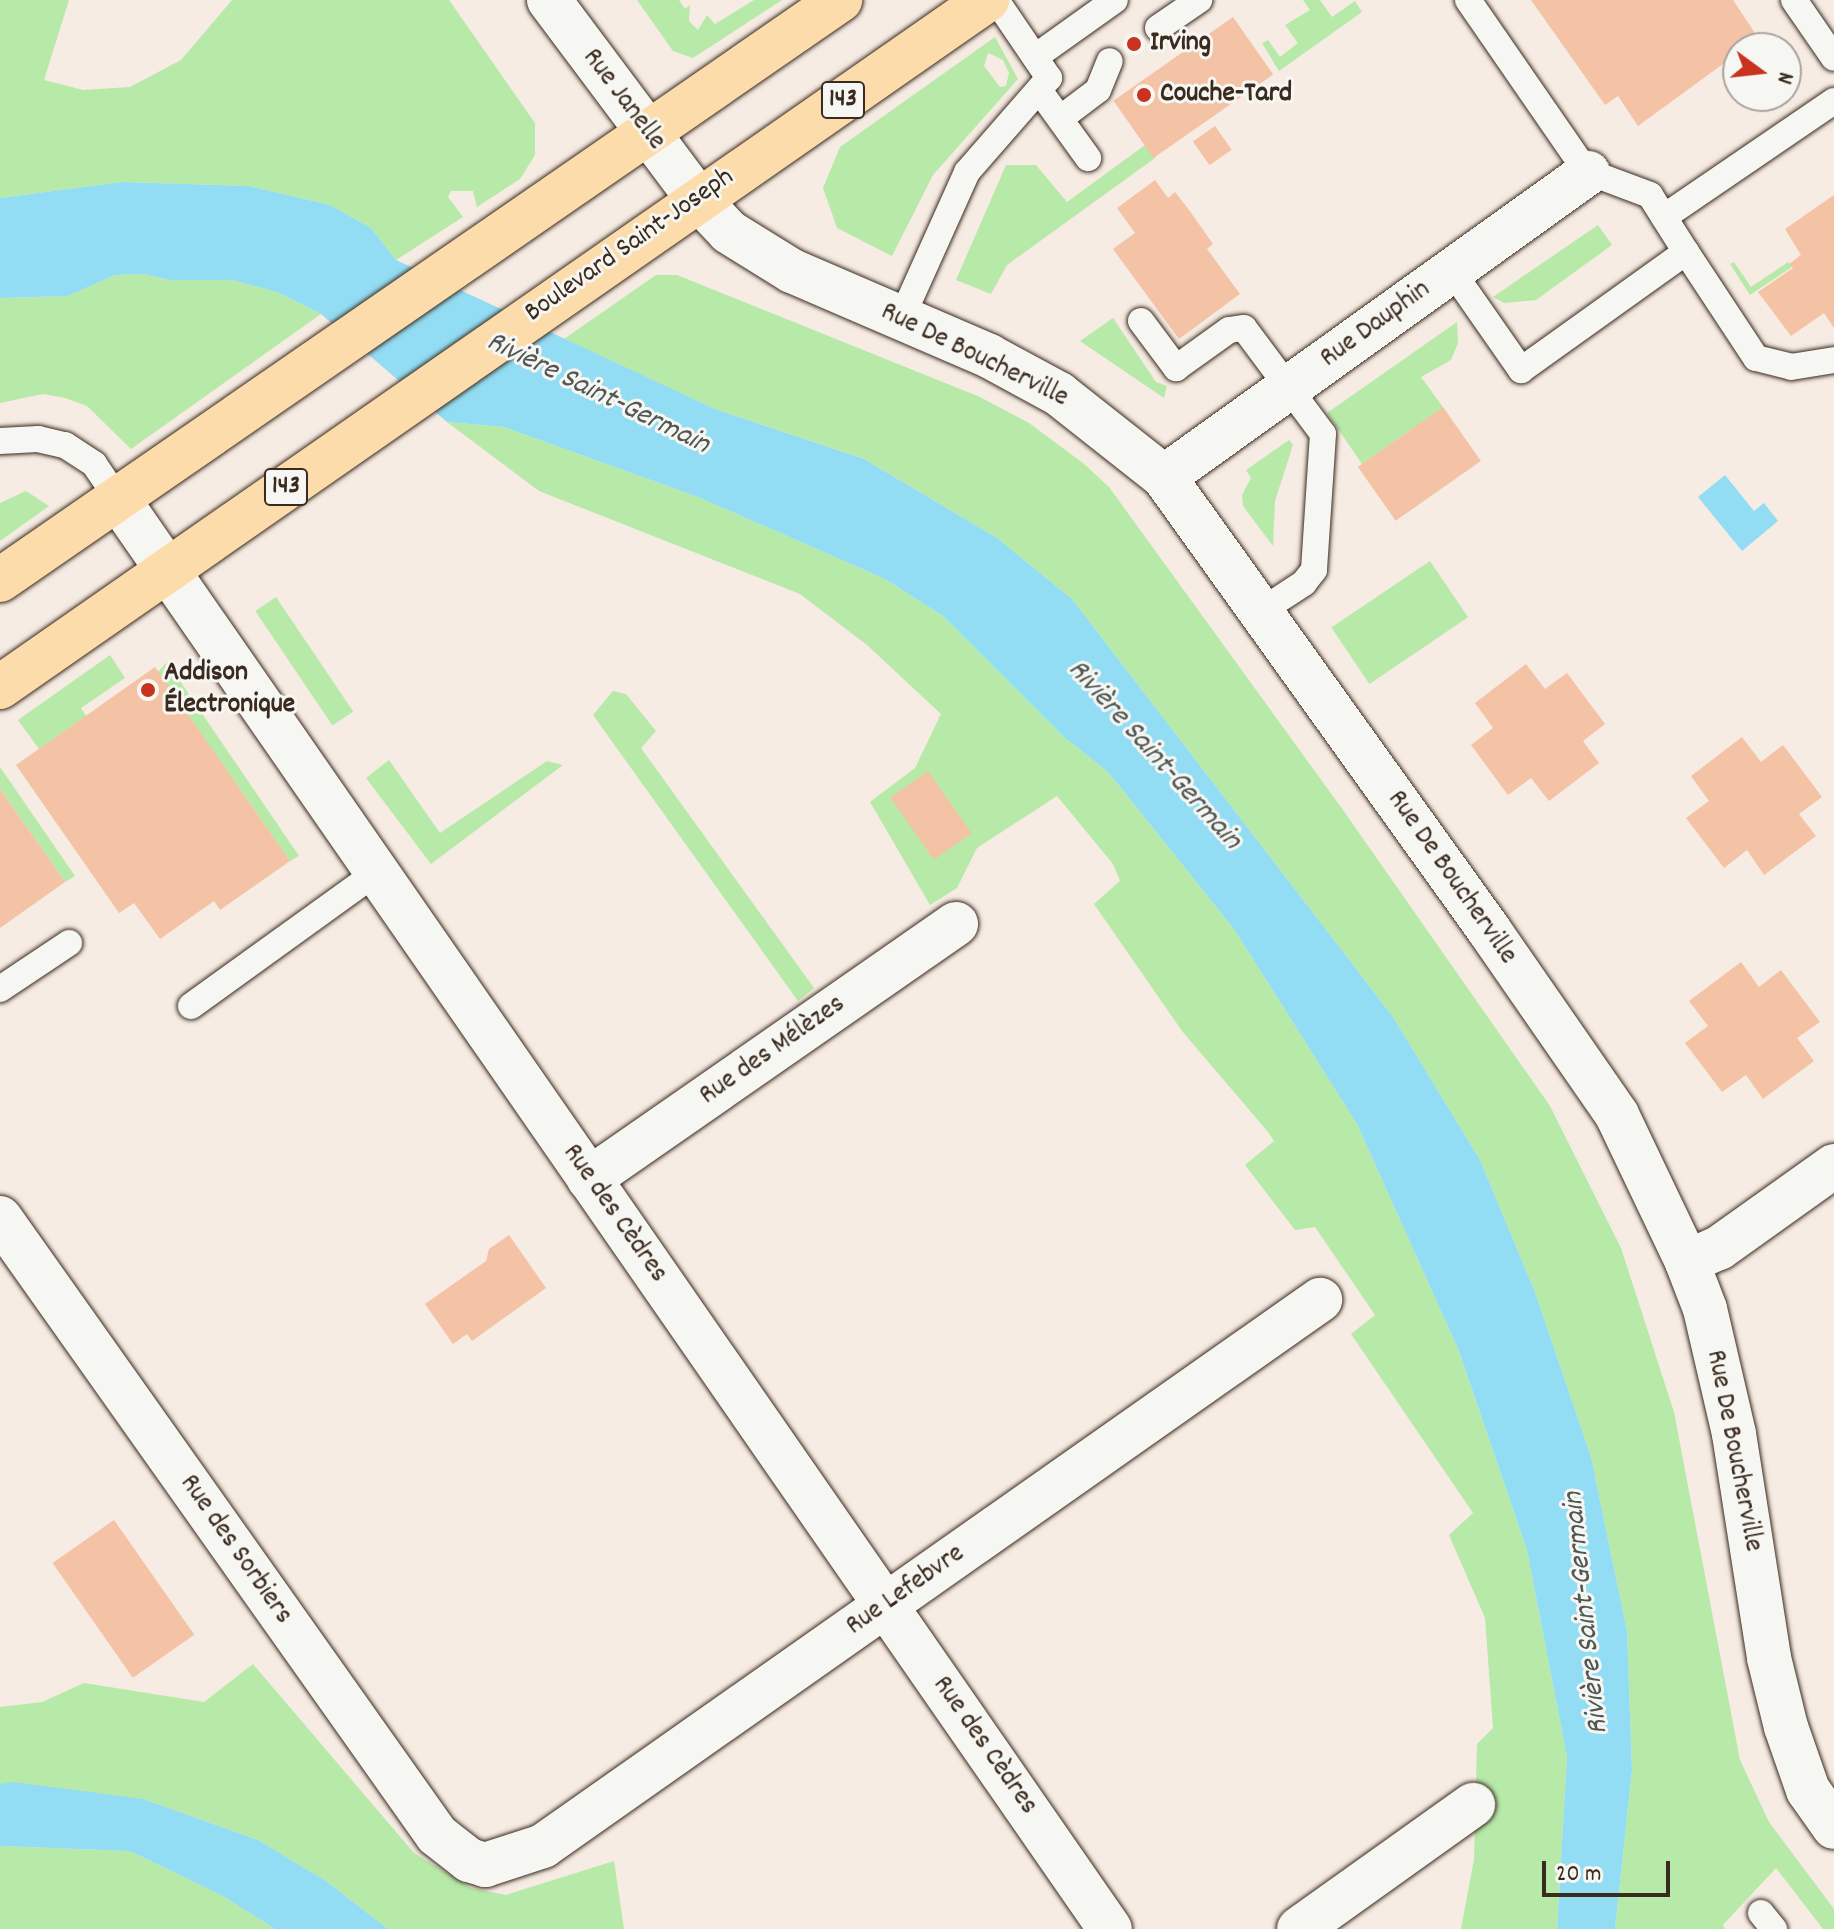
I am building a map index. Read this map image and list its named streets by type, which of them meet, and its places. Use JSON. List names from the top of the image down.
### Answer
{
  "streets": {
    "main road": ["143", "Boulevard Saint-Joseph"],
    "street": [
      "Rue Janelle",
      "Rue Dauphin",
      "Rue De Boucherville",
      "Rue des Mélèzes",
      "Rue des Cèdres",
      "Rue des Sorbiers",
      "Rue Lefebvre"
    ]
  },
  "crossings": [
    ["Rue Janelle", "Boulevard Saint-Joseph"],
    ["Rue Janelle", "Rue De Boucherville"],
    ["Boulevard Saint-Joseph", "Rue De Boucherville"],
    ["Boulevard Saint-Joseph", "Rue des Cèdres"],
    ["Rue Dauphin", "Rue De Boucherville"],
    ["Rue des Mélèzes", "Rue des Cèdres"],
    ["Rue des Cèdres", "Rue Lefebvre"],
    ["Rue des Sorbiers", "Rue Lefebvre"]
  ],
  "water": ["Rivière Saint-Germain"],
  "places": ["Irving", "Couche-Tard", "Addison Électronique"],
  "scale_bar": "20 m",
  "north": "right"
}
